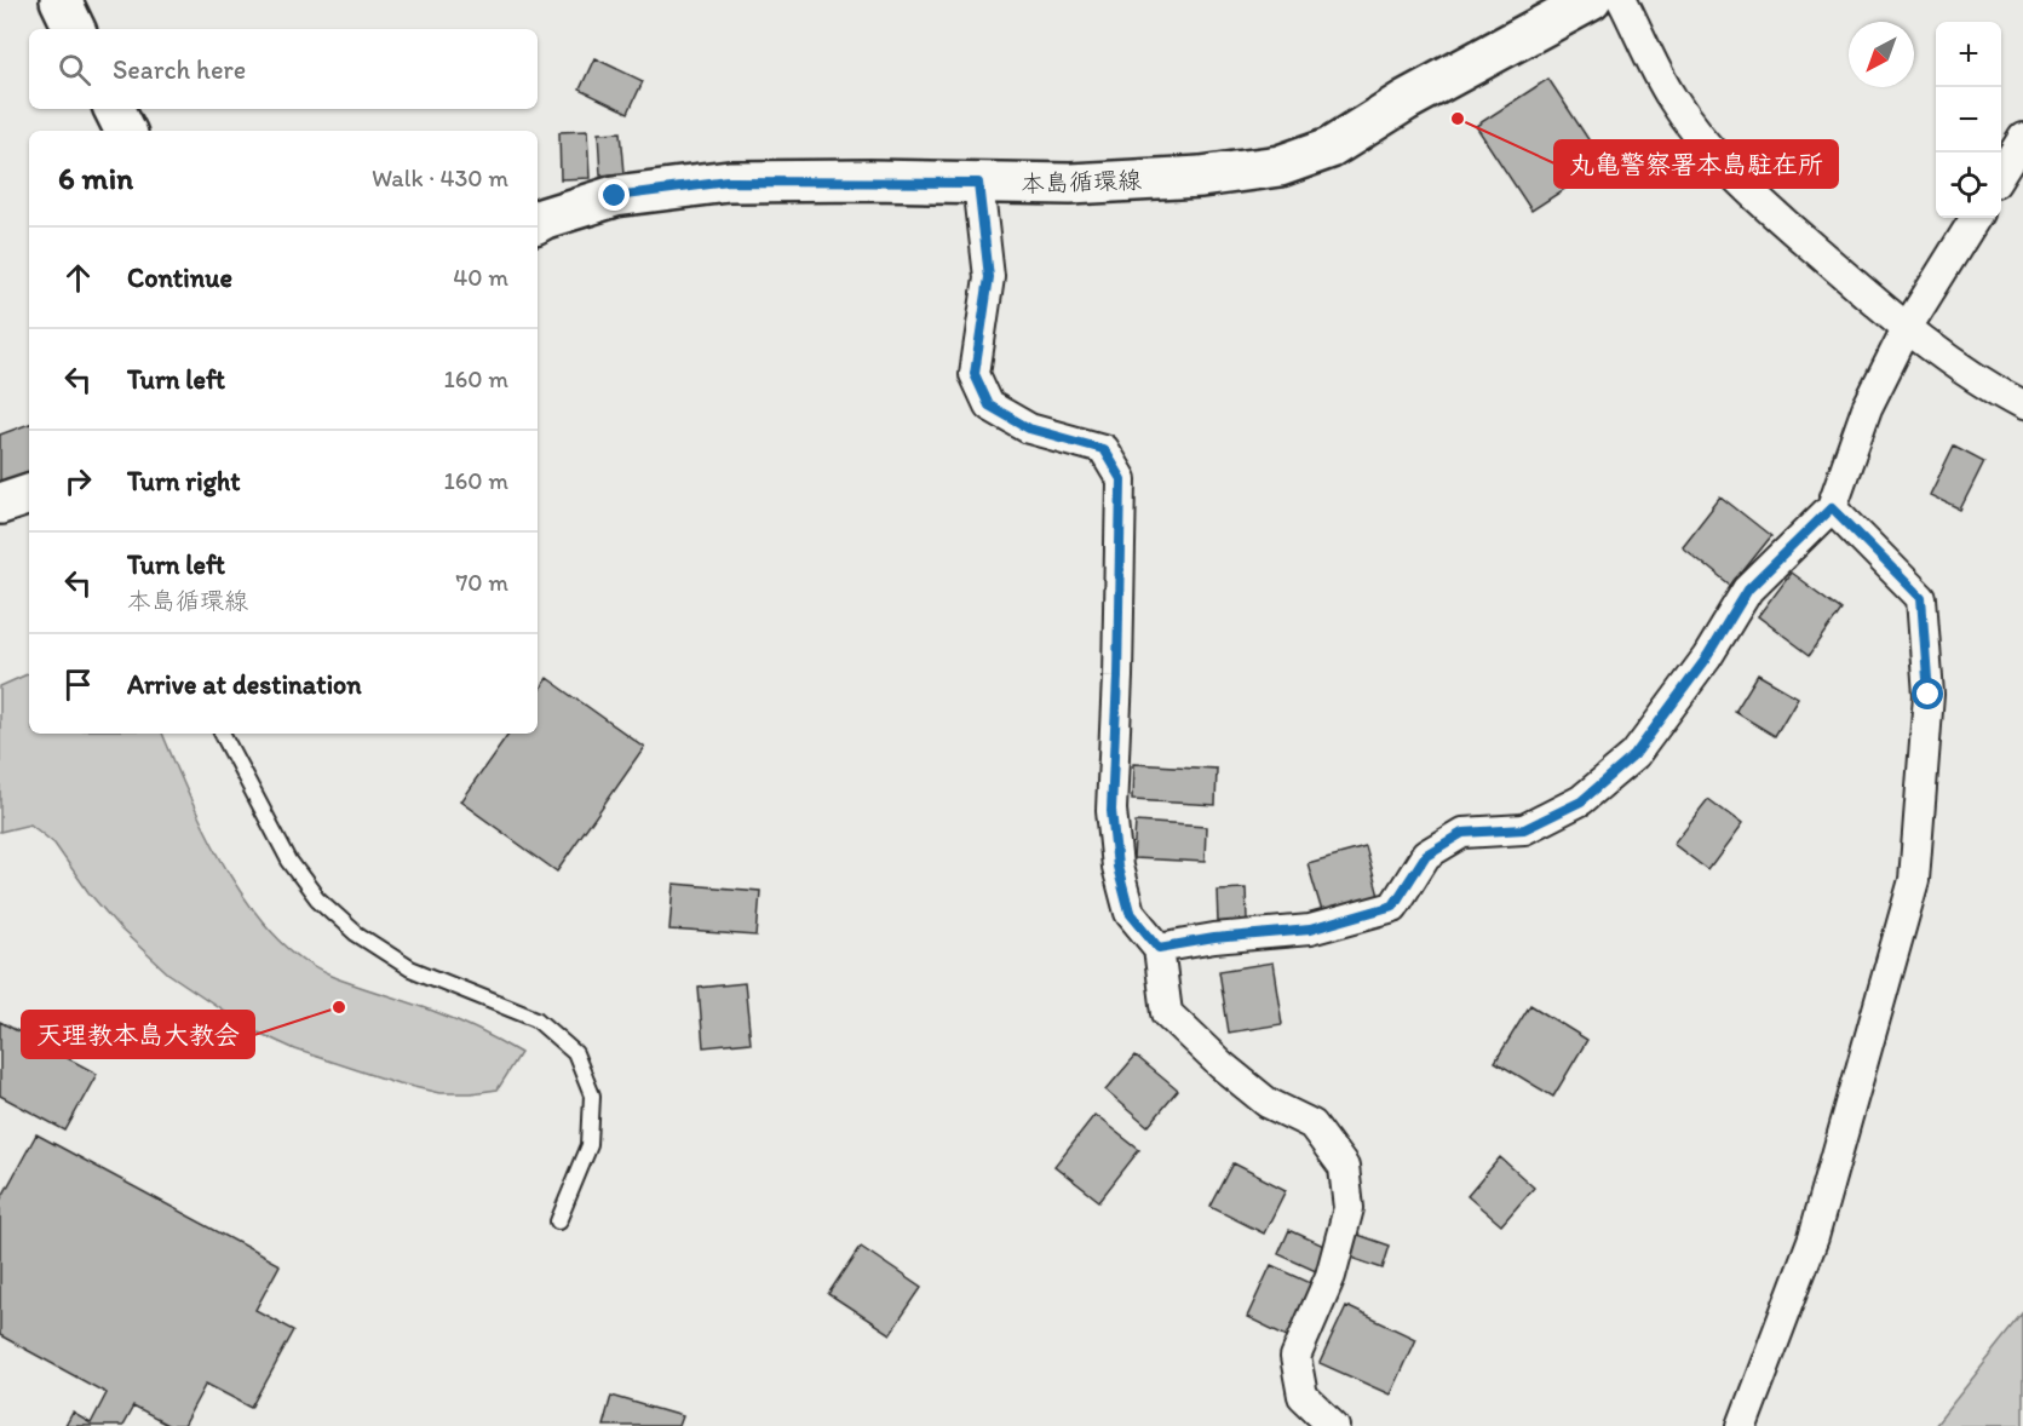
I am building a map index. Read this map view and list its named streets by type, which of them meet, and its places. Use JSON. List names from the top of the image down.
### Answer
{
  "streets": {
    "main road": ["本島循環線"]
  },
  "places": ["丸亀警察署本島駐在所", "天理教本島大教会"],
  "north": "bottom left",
  "page": {
    "map_buttons": ["+", "−"],
    "search": "Search here",
    "heading": ["6 min", "Walk · 430 m"],
    "list": [
      ["Continue", "40 m"],
      ["Turn left", "160 m"],
      ["Turn right", "160 m"],
      ["Turn left", "本島循環線", "70 m"],
      "Arrive at destination"
    ]
  }
}
